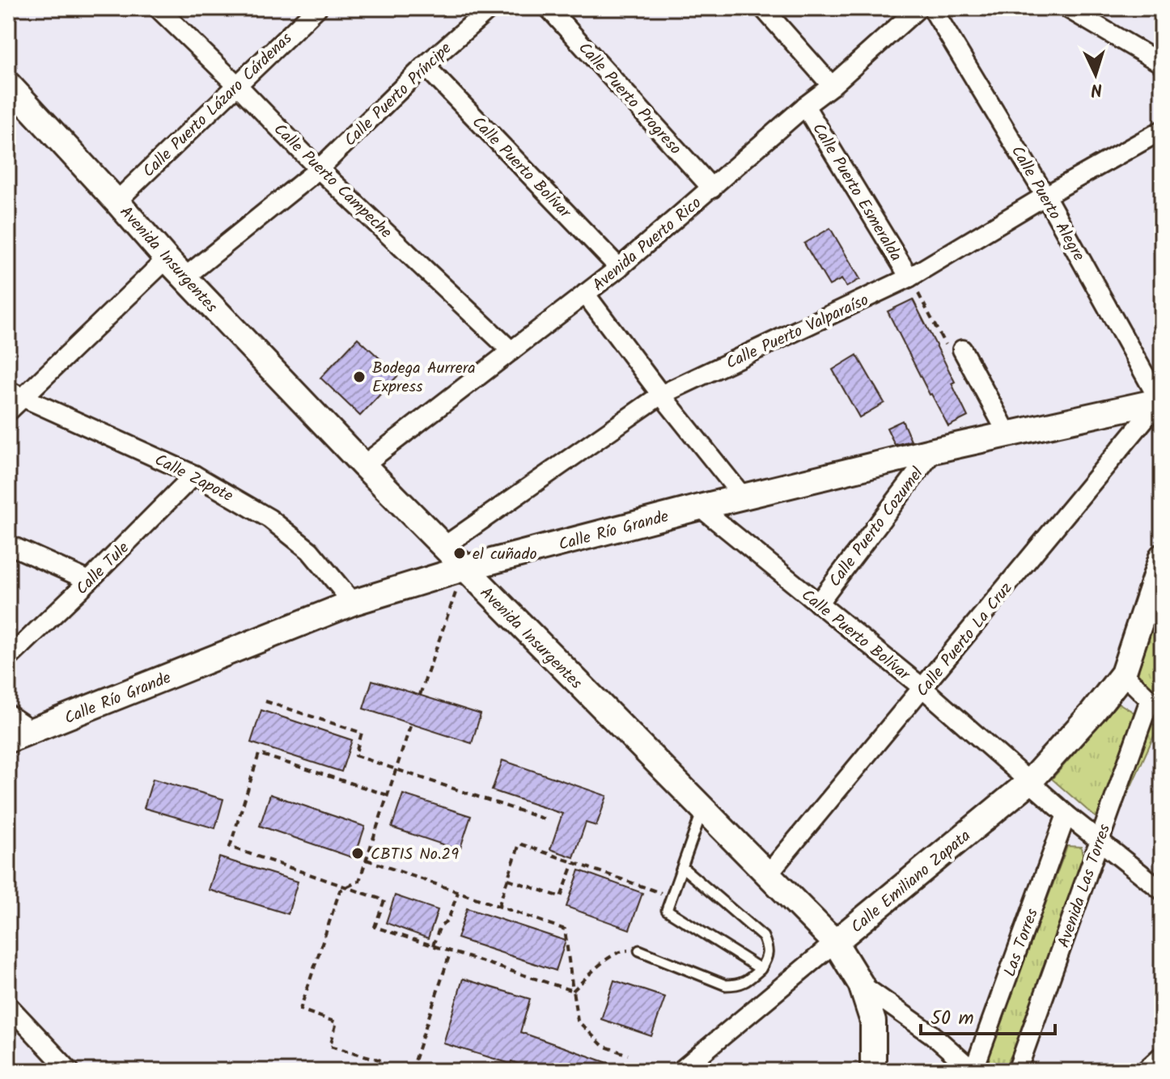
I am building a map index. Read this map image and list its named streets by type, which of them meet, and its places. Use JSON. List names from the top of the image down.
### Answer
{
  "streets": {
    "main road": ["Avenida Insurgentes", "Calle Río Grande", "Calle Emiliano Zapata"],
    "street": [
      "Calle Puerto Príncipe",
      "Calle Puerto Progreso",
      "Calle Puerto Lázaro Cárdenas",
      "Calle Puerto Bolívar",
      "Calle Puerto Campeche",
      "Calle Puerto Esmeralda",
      "Calle Puerto Alegre",
      "Avenida Puerto Rico",
      "Calle Puerto Valparaíso",
      "Calle Zapote",
      "Calle Puerto Cozumel",
      "Calle Tule",
      "Calle Puerto La Cruz",
      "Avenida Las Torres",
      "Las Torres"
    ]
  },
  "crossings": [
    ["Calle Puerto Príncipe", "Calle Puerto Bolívar"],
    ["Calle Puerto Príncipe", "Calle Puerto Campeche"],
    ["Calle Puerto Príncipe", "Avenida Insurgentes"],
    ["Calle Puerto Progreso", "Avenida Puerto Rico"],
    ["Calle Puerto Lázaro Cárdenas", "Calle Puerto Campeche"],
    ["Calle Puerto Lázaro Cárdenas", "Avenida Insurgentes"],
    ["Calle Puerto Bolívar", "Avenida Puerto Rico"],
    ["Calle Puerto Bolívar", "Calle Puerto Cozumel"],
    ["Calle Puerto Bolívar", "Calle Río Grande"],
    ["Calle Puerto Bolívar", "Calle Puerto La Cruz"],
    ["Calle Puerto Bolívar", "Calle Emiliano Zapata"],
    ["Calle Puerto Bolívar", "Avenida Las Torres"],
    ["Calle Puerto Bolívar", "Las Torres"],
    ["Calle Puerto Campeche", "Avenida Puerto Rico"],
    ["Calle Puerto Esmeralda", "Avenida Puerto Rico"],
    ["Calle Puerto Esmeralda", "Calle Puerto Valparaíso"],
    ["Calle Puerto Alegre", "Calle Puerto Valparaíso"],
    ["Calle Puerto Alegre", "Calle Río Grande"],
    ["Calle Puerto Alegre", "Calle Puerto La Cruz"],
    ["Avenida Puerto Rico", "Avenida Insurgentes"],
    ["Avenida Insurgentes", "Calle Puerto Valparaíso"],
    ["Avenida Insurgentes", "Calle Río Grande"],
    ["Avenida Insurgentes", "Calle Puerto La Cruz"],
    ["Avenida Insurgentes", "Calle Emiliano Zapata"],
    ["Calle Zapote", "Calle Río Grande"],
    ["Calle Zapote", "Calle Tule"],
    ["Calle Puerto Cozumel", "Calle Río Grande"],
    ["Calle Río Grande", "Calle Puerto La Cruz"]
  ],
  "places": ["Bodega Aurrera Express", "el cuñado", "CBTIS No.29"],
  "scale_bar": "50 m",
  "north": "bottom"
}
